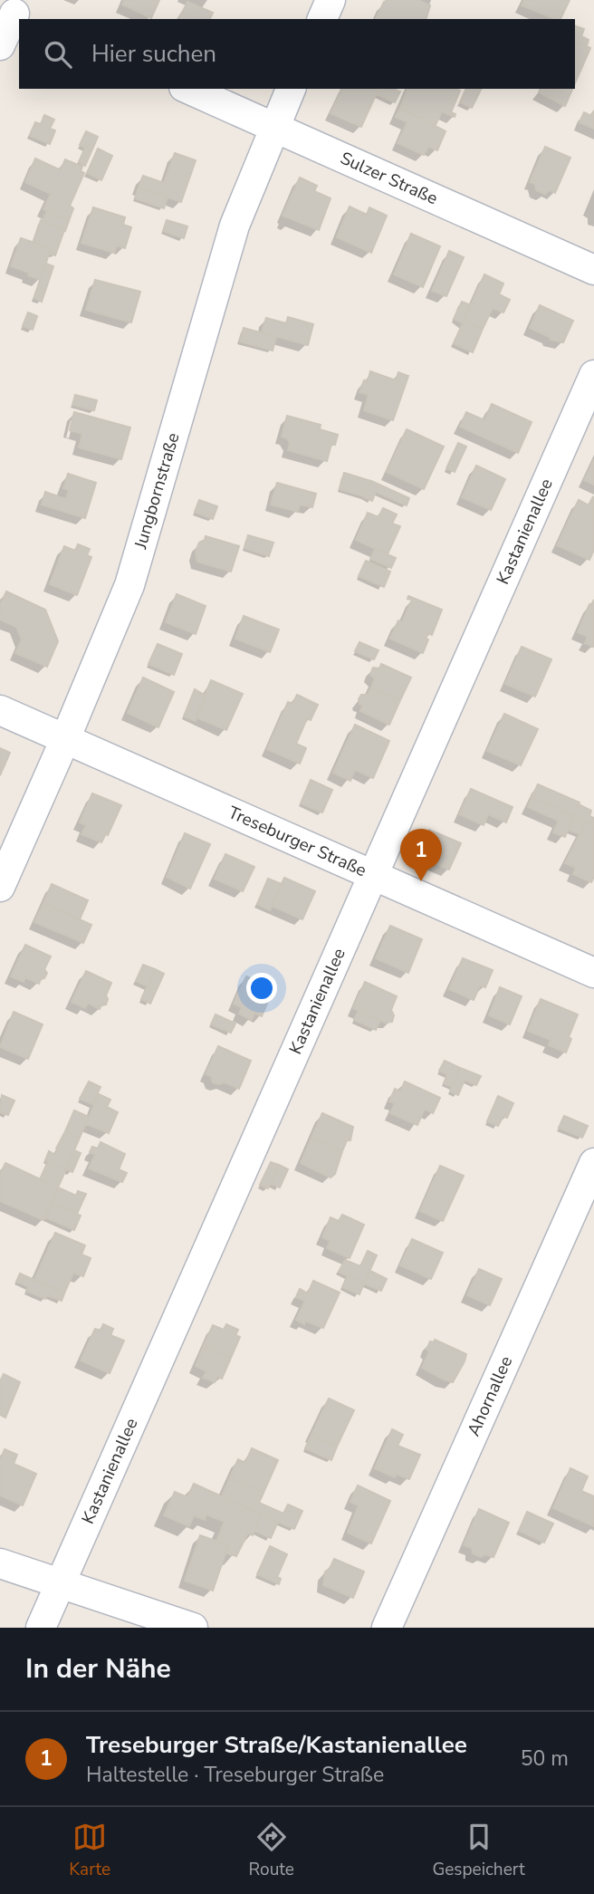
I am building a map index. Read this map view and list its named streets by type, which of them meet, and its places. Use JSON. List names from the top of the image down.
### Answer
{
  "streets": {
    "street": [
      "Sulzer Straße",
      "Jungbornstraße",
      "Kastanienallee",
      "Treseburger Straße",
      "Ahornallee"
    ]
  },
  "crossings": [
    ["Sulzer Straße", "Jungbornstraße"],
    ["Jungbornstraße", "Treseburger Straße"],
    ["Kastanienallee", "Treseburger Straße"]
  ],
  "page": {
    "search": "Hier suchen",
    "pins": "1",
    "heading": "In der Nähe",
    "list": [
      {
        "mark": "1",
        "name": "Treseburger Straße/Kastanienallee",
        "note": "Haltestelle · Treseburger Straße",
        "value": "50 m"
      }
    ],
    "nav": ["Karte", "Route", "Gespeichert"]
  }
}
